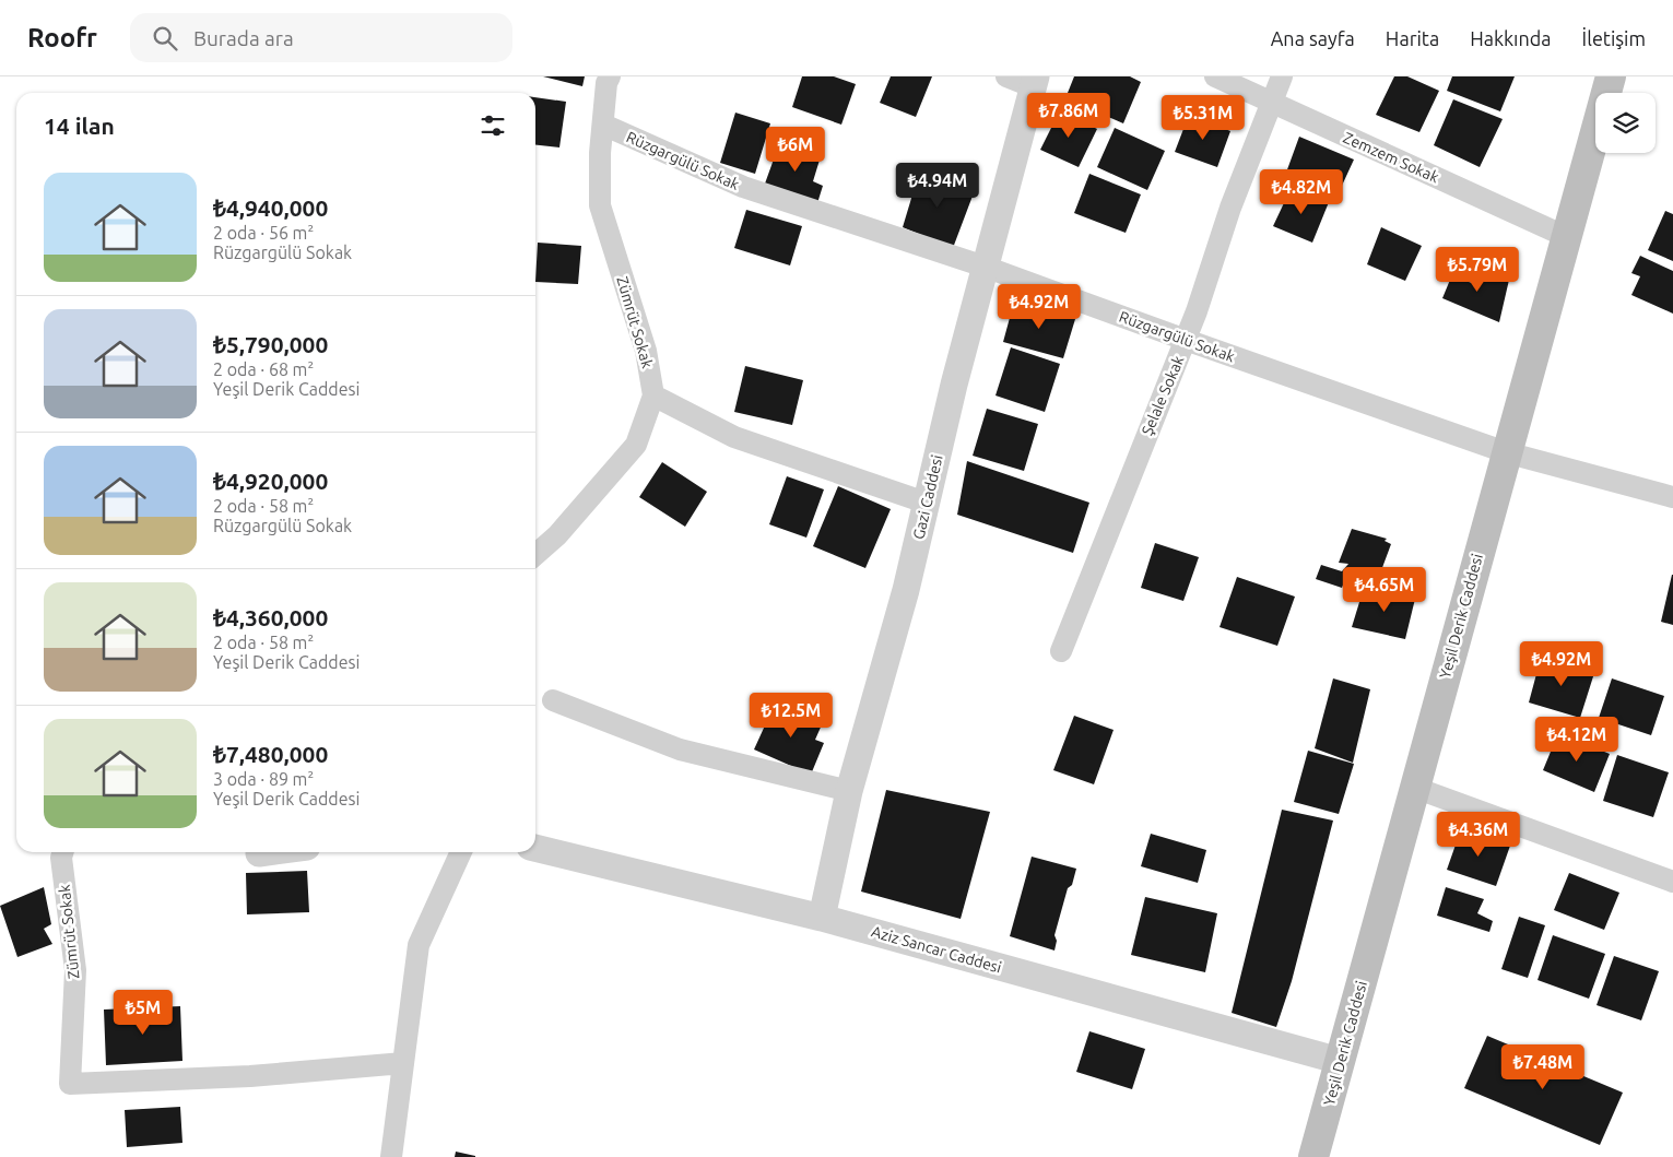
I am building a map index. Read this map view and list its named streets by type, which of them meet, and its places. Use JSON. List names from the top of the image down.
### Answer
{
  "streets": {
    "main road": ["Yeşil Derik Caddesi"],
    "street": [
      "Zemzem Sokak",
      "Rüzgargülü Sokak",
      "Zümrüt Sokak",
      "Şelale Sokak",
      "Gazi Caddesi",
      "Aziz Sancar Caddesi"
    ]
  },
  "crossings": [
    ["Zemzem Sokak", "Şelale Sokak"],
    ["Zemzem Sokak", "Yeşil Derik Caddesi"],
    ["Rüzgargülü Sokak", "Zümrüt Sokak"],
    ["Rüzgargülü Sokak", "Şelale Sokak"],
    ["Rüzgargülü Sokak", "Gazi Caddesi"],
    ["Rüzgargülü Sokak", "Yeşil Derik Caddesi"],
    ["Gazi Caddesi", "Aziz Sancar Caddesi"],
    ["Yeşil Derik Caddesi", "Aziz Sancar Caddesi"]
  ],
  "page": {
    "header": "Roofr",
    "search": "Burada ara",
    "nav": [
      "Ana sayfa",
      "Harita",
      "Hakkında",
      "İletişim"
    ],
    "price": [
      "₺7.86M",
      "₺5.31M",
      "₺6M",
      "₺4.94M",
      "₺4.82M",
      "₺5.79M",
      "₺4.92M",
      "₺4.65M",
      "₺4.92M",
      "₺12.5M",
      "₺4.12M",
      "₺4.36M",
      "₺5M",
      "₺7.48M"
    ],
    "heading": "14 ilan",
    "list": [
      {
        "name": "₺4,940,000",
        "note": "2 oda · 56 m² · Rüzgargülü Sokak"
      },
      {
        "name": "₺5,790,000",
        "note": "2 oda · 68 m² · Yeşil Derik Caddesi"
      },
      {
        "name": "₺4,920,000",
        "note": "2 oda · 58 m² · Rüzgargülü Sokak"
      },
      {
        "name": "₺4,360,000",
        "note": "2 oda · 58 m² · Yeşil Derik Caddesi"
      },
      {
        "name": "₺7,480,000",
        "note": "3 oda · 89 m² · Yeşil Derik Caddesi"
      }
    ]
  }
}
